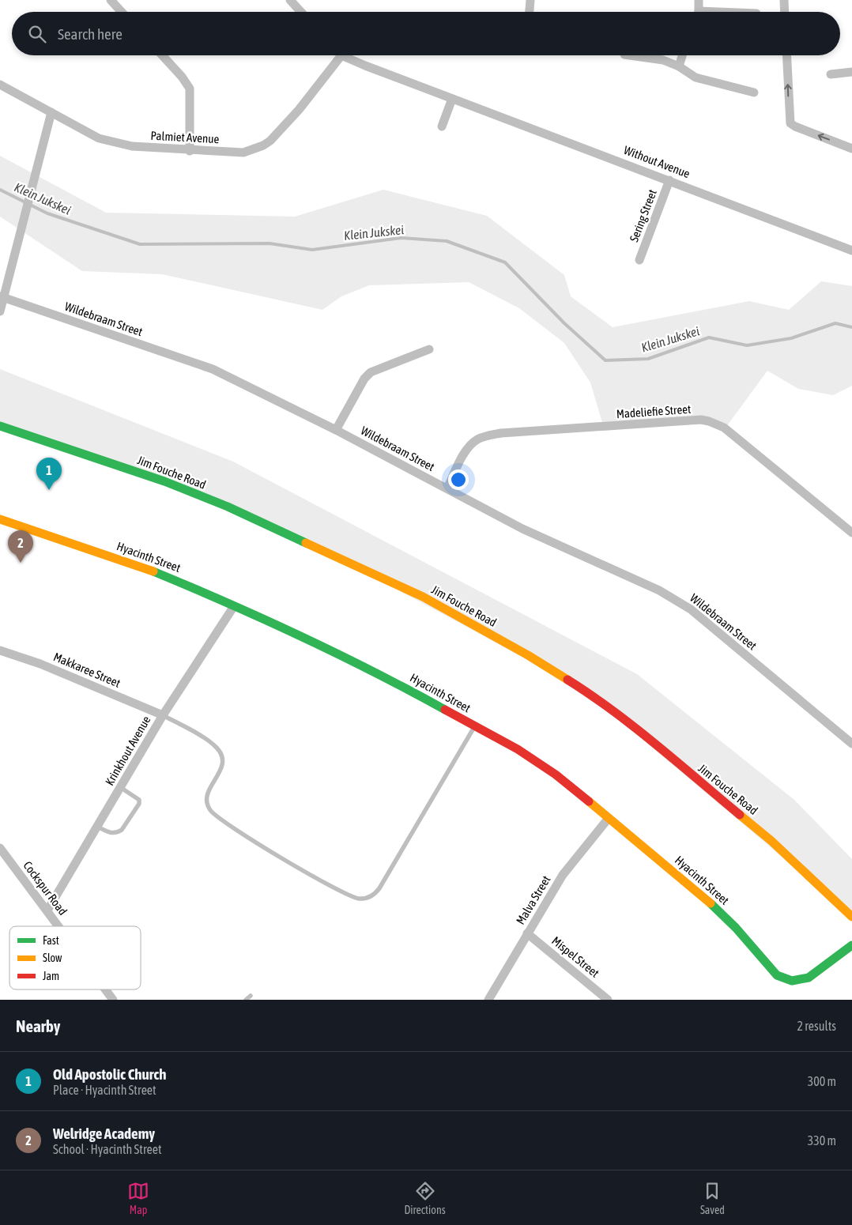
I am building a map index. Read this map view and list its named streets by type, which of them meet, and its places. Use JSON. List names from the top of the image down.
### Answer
{
  "streets": {
    "street": [
      "Palmiet Avenue",
      "Without Avenue",
      "Sering Street",
      "Wildebraam Street",
      "Madeliefie Street",
      "Jim Fouche Road",
      "Hyacinth Street",
      "Makkaree Street",
      "Krinkhout Avenue",
      "Cockspur Road",
      "Malva Street",
      "Mispel Street"
    ]
  },
  "crossings": [
    ["Without Avenue", "Sering Street"],
    ["Wildebraam Street", "Madeliefie Street"],
    ["Hyacinth Street", "Krinkhout Avenue"],
    ["Hyacinth Street", "Malva Street"],
    ["Makkaree Street", "Krinkhout Avenue"],
    ["Krinkhout Avenue", "Cockspur Road"],
    ["Malva Street", "Mispel Street"]
  ],
  "water": ["Klein Jukskei"],
  "legend": ["Fast", "Slow", "Jam"],
  "page": {
    "search": "Search here",
    "pins": ["1", "2"],
    "heading": ["Nearby", "2 results"],
    "list": [
      {
        "mark": "1",
        "name": "Old Apostolic Church",
        "note": "Place · Hyacinth Street",
        "value": "300 m"
      },
      {
        "mark": "2",
        "name": "Welridge Academy",
        "note": "School · Hyacinth Street",
        "value": "330 m"
      }
    ],
    "nav": ["Map", "Directions", "Saved"]
  }
}
